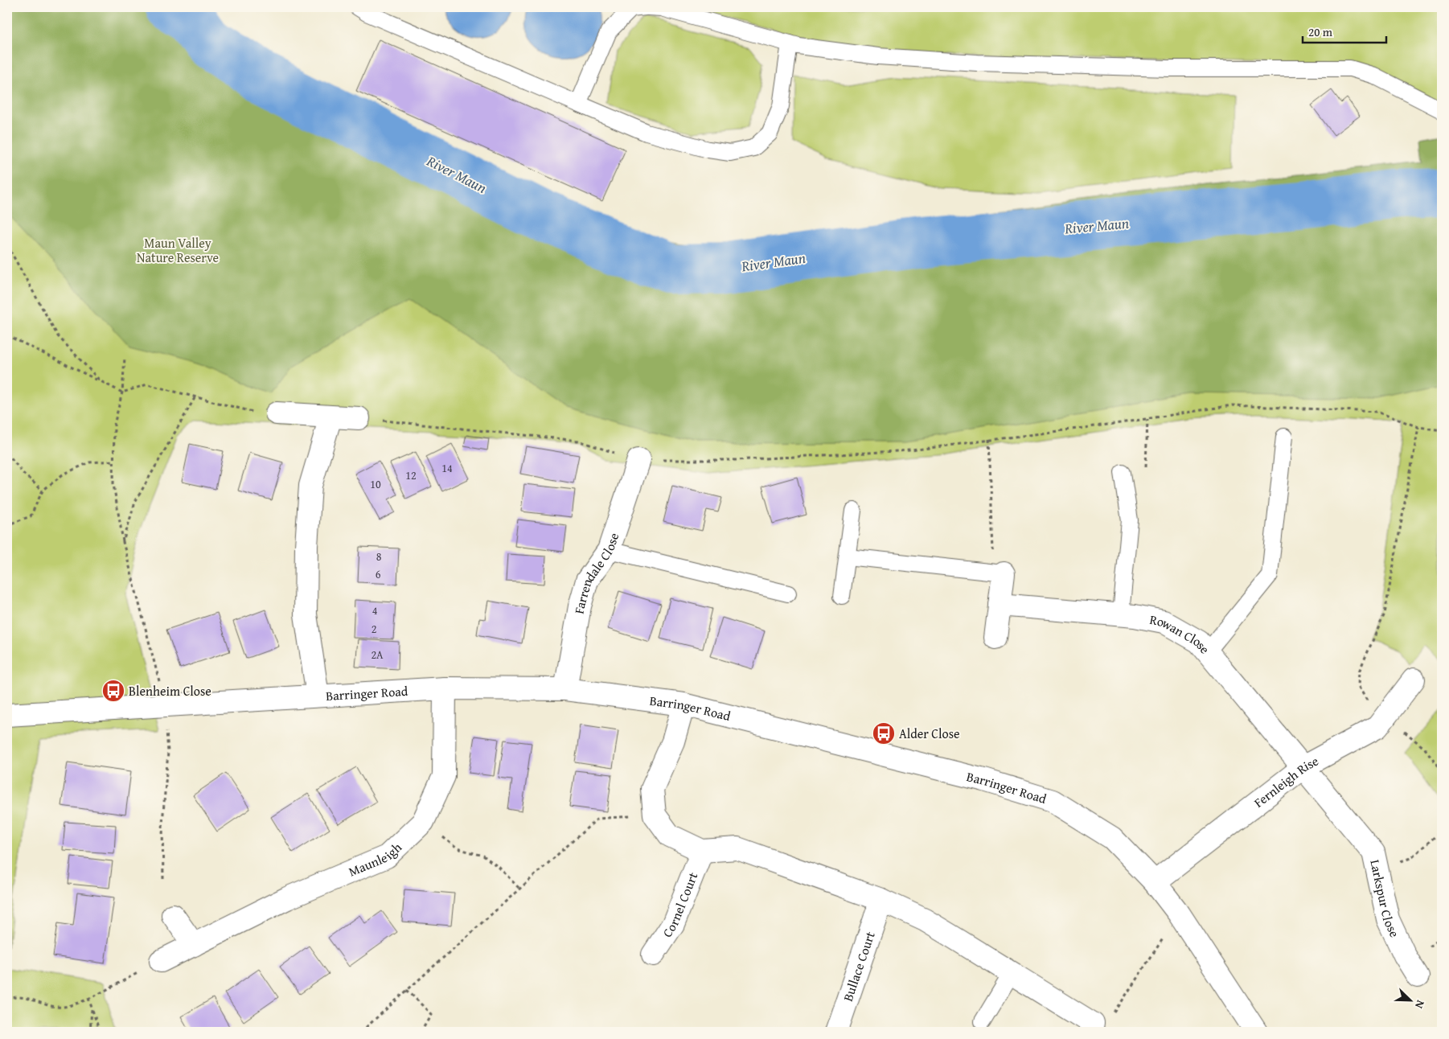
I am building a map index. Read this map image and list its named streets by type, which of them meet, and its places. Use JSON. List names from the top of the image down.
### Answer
{
  "streets": {
    "street": [
      "Farrendale Close",
      "Rowan Close",
      "Barringer Road",
      "Fernleigh Rise",
      "Maunleigh",
      "Larkspur Close",
      "Cornel Court",
      "Bullace Court"
    ]
  },
  "crossings": [
    ["Farrendale Close", "Barringer Road"],
    ["Rowan Close", "Fernleigh Rise"],
    ["Rowan Close", "Larkspur Close"],
    ["Barringer Road", "Fernleigh Rise"],
    ["Barringer Road", "Maunleigh"],
    ["Fernleigh Rise", "Larkspur Close"]
  ],
  "water": ["River Maun"],
  "parks": ["Maun Valley Nature Reserve"],
  "places": {
    "bus stop": ["Blenheim Close", "Alder Close"]
  },
  "house_numbers": [
    "14",
    "12",
    "10",
    "8",
    "6",
    "4",
    "2",
    "2A"
  ],
  "scale_bar": "20 m",
  "north": "bottom right"
}
